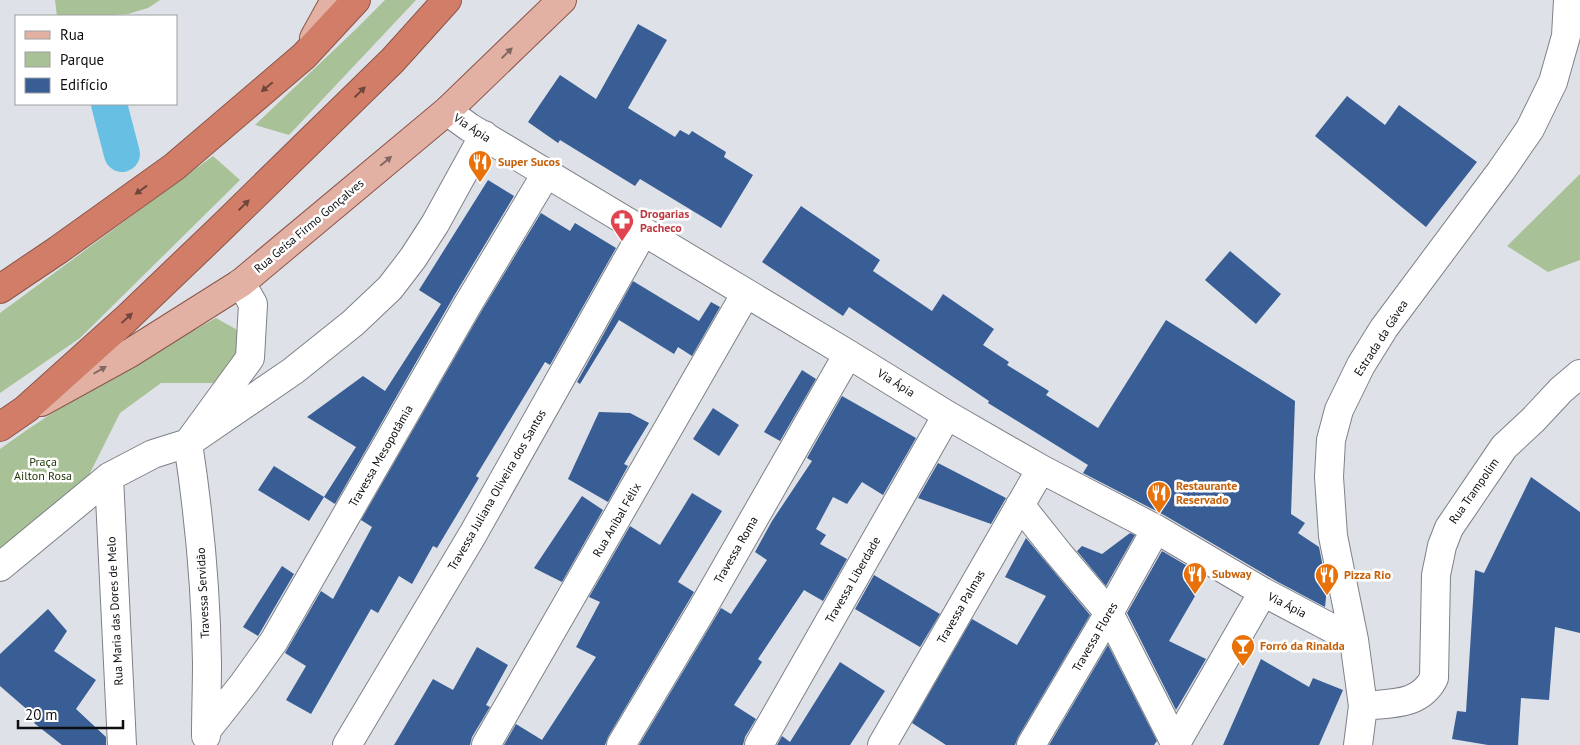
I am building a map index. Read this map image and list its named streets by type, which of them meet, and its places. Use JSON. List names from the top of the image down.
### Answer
{
  "streets": {
    "main road": ["Rua Geísa Firmo Gonçalves"],
    "street": [
      "Via Ápia",
      "Estrada da Gávea",
      "Travessa Mesopotâmia",
      "Travessa Juliana Oliveira dos Santos",
      "Rua Trampolim",
      "Rua Aníbal Félix",
      "Travessa Roma",
      "Travessa Liberdade",
      "Travessa Servidão",
      "Travessa Palmas",
      "Rua Maria das Dores de Melo",
      "Travessa Flores"
    ]
  },
  "crossings": [
    ["Via Ápia", "Rua Geísa Firmo Gonçalves"],
    ["Via Ápia", "Estrada da Gávea"],
    ["Via Ápia", "Travessa Mesopotâmia"],
    ["Via Ápia", "Travessa Juliana Oliveira dos Santos"],
    ["Via Ápia", "Rua Aníbal Félix"],
    ["Via Ápia", "Travessa Roma"],
    ["Via Ápia", "Travessa Liberdade"],
    ["Via Ápia", "Travessa Palmas"],
    ["Via Ápia", "Travessa Flores"],
    ["Estrada da Gávea", "Rua Trampolim"],
    ["Travessa Mesopotâmia", "Travessa Servidão"]
  ],
  "one_way": ["Rua Geísa Firmo Gonçalves"],
  "parks": ["Praça Ailton Rosa"],
  "places": {
    "restaurant": [
      "Super Sucos",
      "Restaurante Reservado",
      "Subway",
      "Pizza Rio"
    ],
    "pharmacy": ["Drogarias Pacheco"],
    "bar": ["Forró da Rinalda"]
  },
  "legend": ["Rua", "Parque", "Edifício"],
  "scale_bar": "20 m"
}
